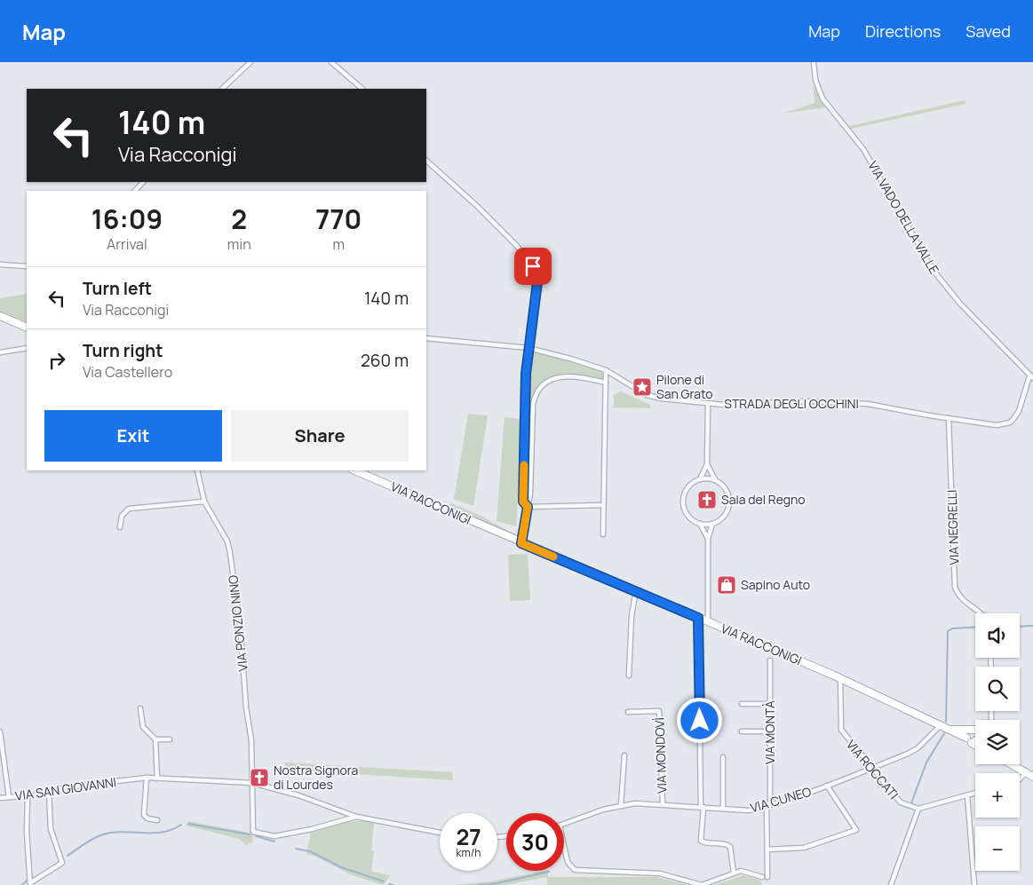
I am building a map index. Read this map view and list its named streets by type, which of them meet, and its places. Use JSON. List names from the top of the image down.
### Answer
{
  "streets": {
    "main road": ["VIA RACCONIGI"],
    "street": [
      "VIA VADO DELLA VALLE",
      "STRADA DEGLI OCCHINI",
      "VIA NEGRELLI",
      "VIA PONZIO NINO",
      "VIA MONTÀ",
      "VIA MONDOVÌ",
      "VIA ROCCATI",
      "VIA SAN GIOVANNI",
      "VIA CUNEO"
    ]
  },
  "crossings": [
    ["VIA VADO DELLA VALLE", "STRADA DEGLI OCCHINI"],
    ["STRADA DEGLI OCCHINI", "VIA NEGRELLI"],
    ["VIA RACCONIGI", "VIA ROCCATI"],
    ["VIA RACCONIGI", "VIA CUNEO"],
    ["VIA PONZIO NINO", "VIA SAN GIOVANNI"],
    ["VIA MONTÀ", "VIA CUNEO"],
    ["VIA MONDOVÌ", "VIA CUNEO"],
    ["VIA ROCCATI", "VIA CUNEO"]
  ],
  "places": {
    "place": ["Pilone di San Grato"],
    "church": ["Sala del Regno", "Nostra Signora di Lourdes"],
    "shop": ["Sapino Auto"]
  },
  "page": {
    "header": "Map",
    "nav": ["Map", "Directions", "Saved"],
    "turn": ["140 m", "Via Racconigi"],
    "eta": [
      "16:09",
      "Arrival",
      "2",
      "min",
      "770",
      "m"
    ],
    "list": [
      {
        "name": "Turn left",
        "note": "Via Racconigi",
        "value": "140 m"
      },
      {
        "name": "Turn right",
        "note": "Via Castellero",
        "value": "260 m"
      }
    ],
    "buttons": ["Exit", "Share"],
    "map_buttons": ["+", "−"],
    "speed": "27 km/h",
    "limit": "30"
  }
}
